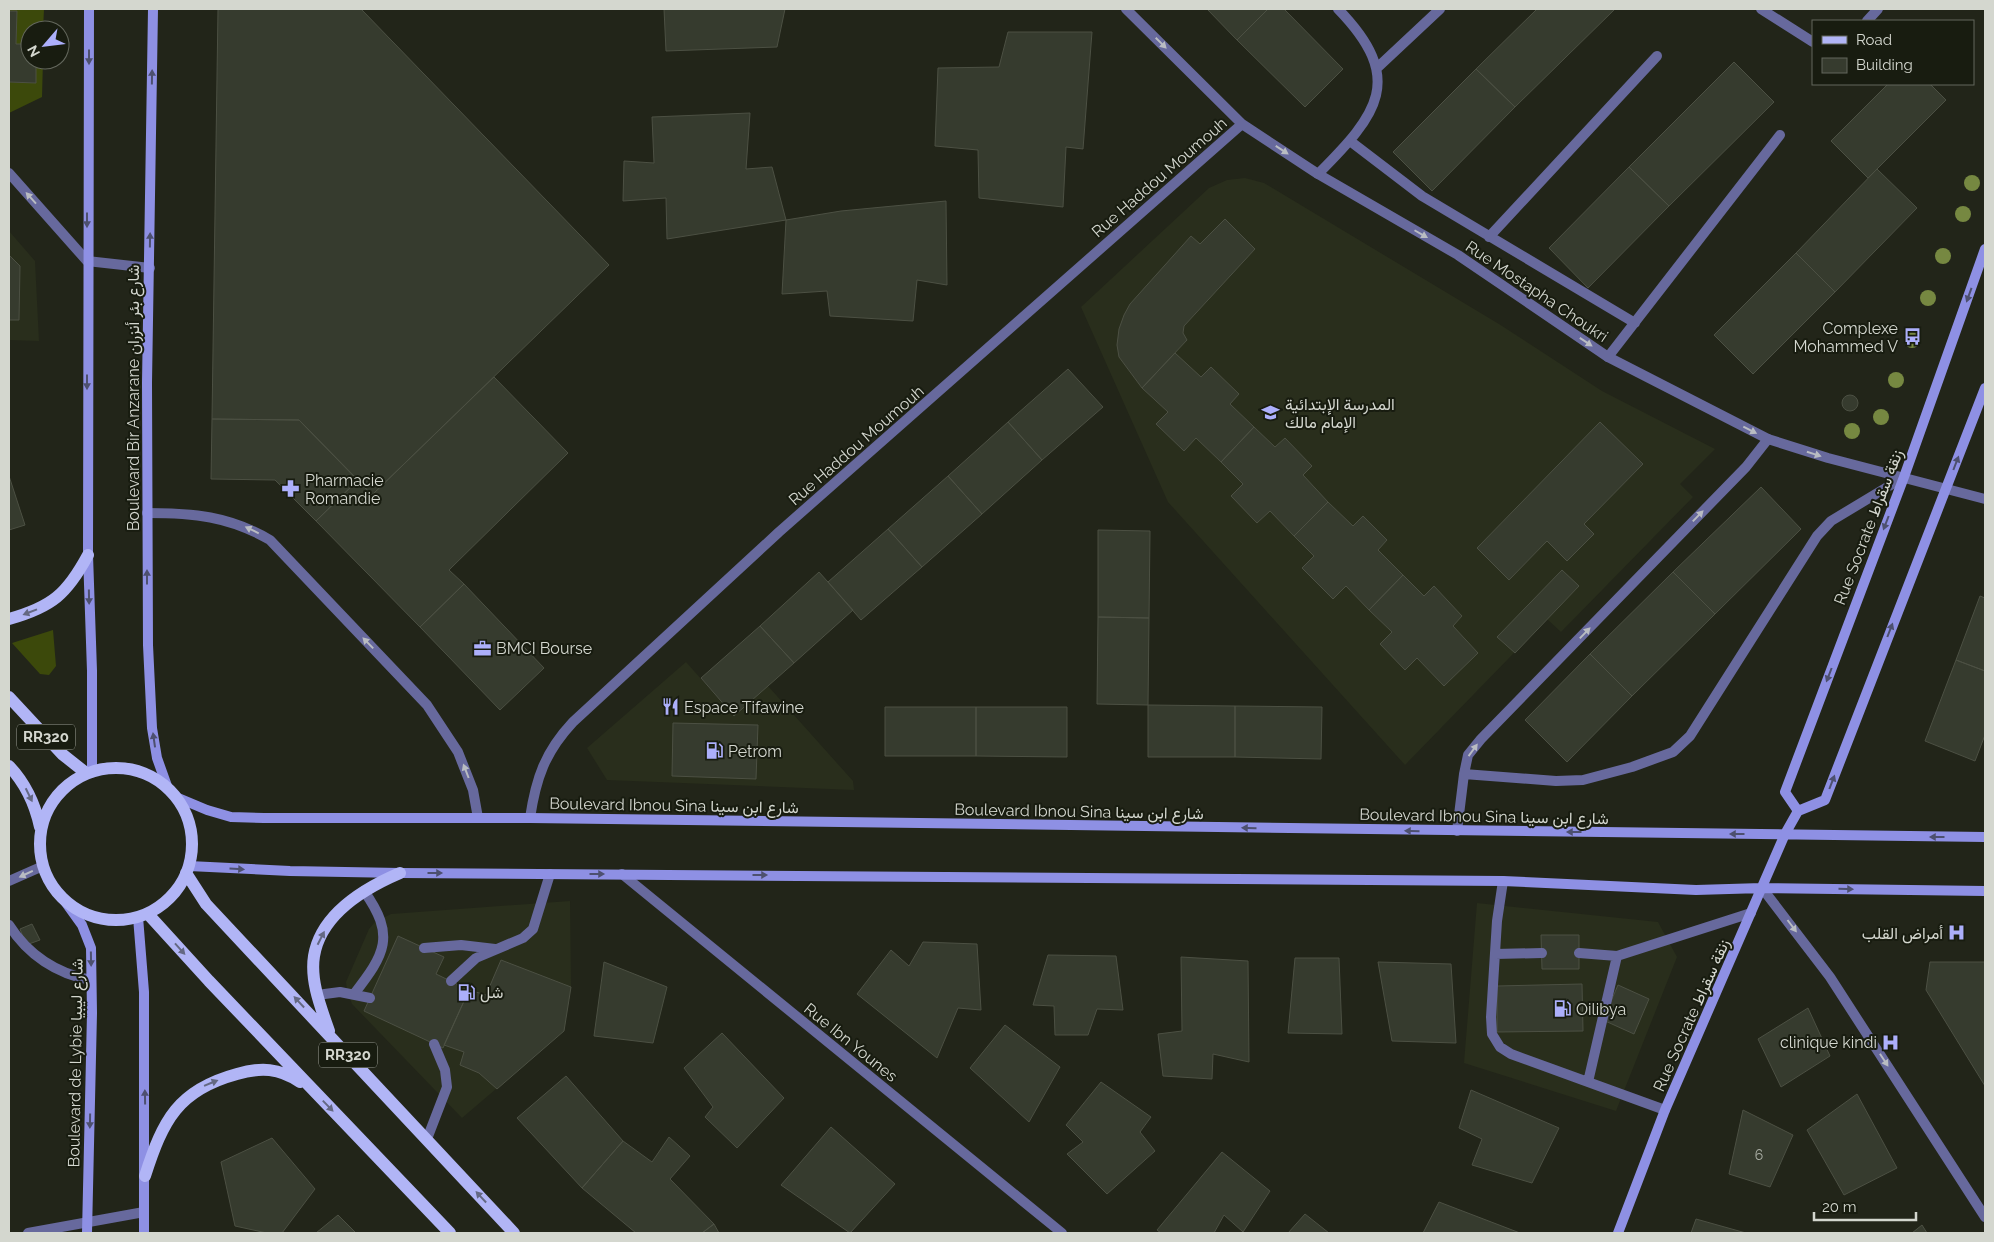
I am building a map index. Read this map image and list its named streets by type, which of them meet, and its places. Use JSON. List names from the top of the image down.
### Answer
{
  "streets": {
    "main road": [
      "Boulevard Bir Anzarane شارع بئر أنزران",
      "Rue Socrate زنقة سقراط",
      "RR320",
      "Boulevard Ibnou Sina شارع ابن سينا",
      "Boulevard de Lybie شارع ليبيا"
    ],
    "street": ["Rue Haddou Moumouh", "Rue Mostapha Choukri", "Rue Ibn Younes"]
  },
  "crossings": [
    ["Rue Haddou Moumouh", "Rue Mostapha Choukri"],
    ["Rue Haddou Moumouh", "Boulevard Ibnou Sina شارع ابن سينا"],
    ["Rue Mostapha Choukri", "Rue Socrate زنقة سقراط"],
    ["Boulevard Bir Anzarane شارع بئر أنزران", "RR320"],
    ["Boulevard Bir Anzarane شارع بئر أنزران", "Boulevard Ibnou Sina شارع ابن سينا"],
    ["Boulevard Bir Anzarane شارع بئر أنزران", "Boulevard de Lybie شارع ليبيا"],
    ["Rue Socrate زنقة سقراط", "Boulevard Ibnou Sina شارع ابن سينا"],
    ["RR320", "Boulevard Ibnou Sina شارع ابن سينا"],
    ["RR320", "Boulevard de Lybie شارع ليبيا"],
    ["Boulevard Ibnou Sina شارع ابن سينا", "Boulevard de Lybie شارع ليبيا"]
  ],
  "places": {
    "bus stop": ["Complexe Mohammed V"],
    "school or university": ["المدرسة الإبتدائية الإمام مالك"],
    "pharmacy": ["Pharmacie Romandie"],
    "office": ["BMCI Bourse"],
    "restaurant": ["Espace Tifawine"],
    "fuel station": ["Petrom", "شل", "Oilibya"],
    "hospital": ["أمراض القلب", "clinique kindi"]
  },
  "house_numbers": ["6"],
  "legend": ["Road", "Building"],
  "scale_bar": "20 m",
  "north": "bottom left"
}
